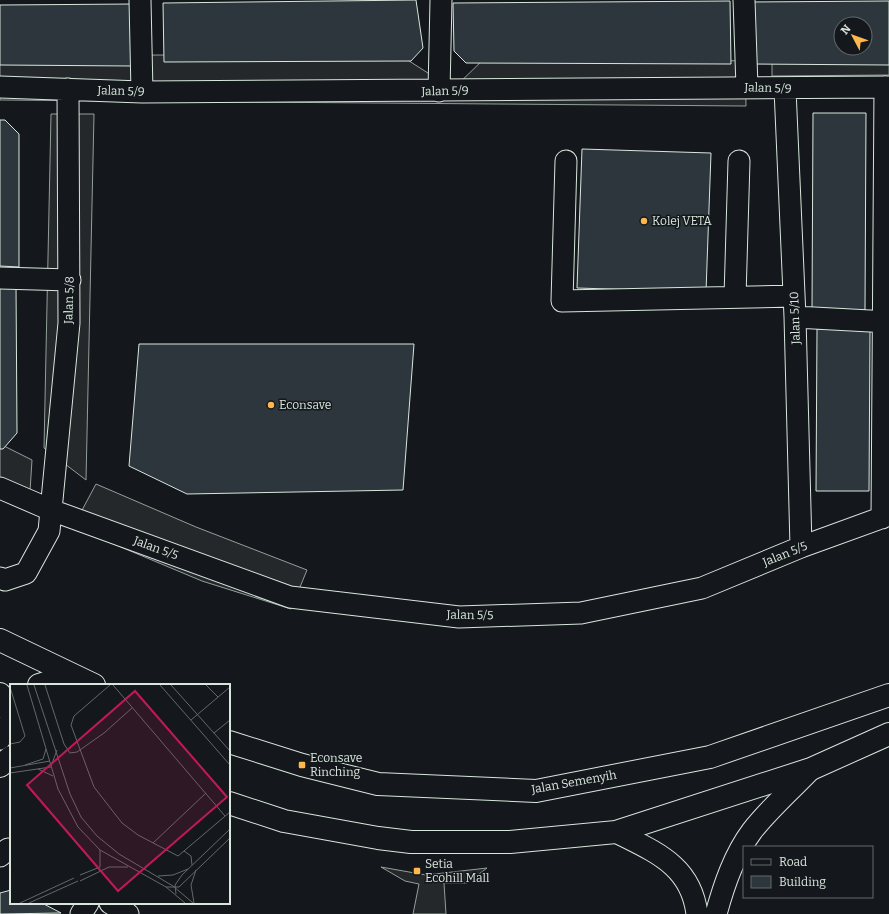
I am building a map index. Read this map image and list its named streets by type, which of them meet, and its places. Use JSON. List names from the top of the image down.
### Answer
{
  "streets": {
    "main road": ["Jalan Semenyih"],
    "street": [
      "Jalan 5/9",
      "Jalan 5/8",
      "Jalan 5/10",
      "Jalan 5/5"
    ]
  },
  "crossings": [
    ["Jalan 5/9", "Jalan 5/8"],
    ["Jalan 5/9", "Jalan 5/10"],
    ["Jalan 5/8", "Jalan 5/5"],
    ["Jalan 5/10", "Jalan 5/5"]
  ],
  "places": {
    "other": ["Kolej VETA", "Econsave"],
    "transit": ["Econsave Rinching", "Setia Ecohill Mall"]
  },
  "legend": ["Road", "Building"],
  "north": "top left"
}
